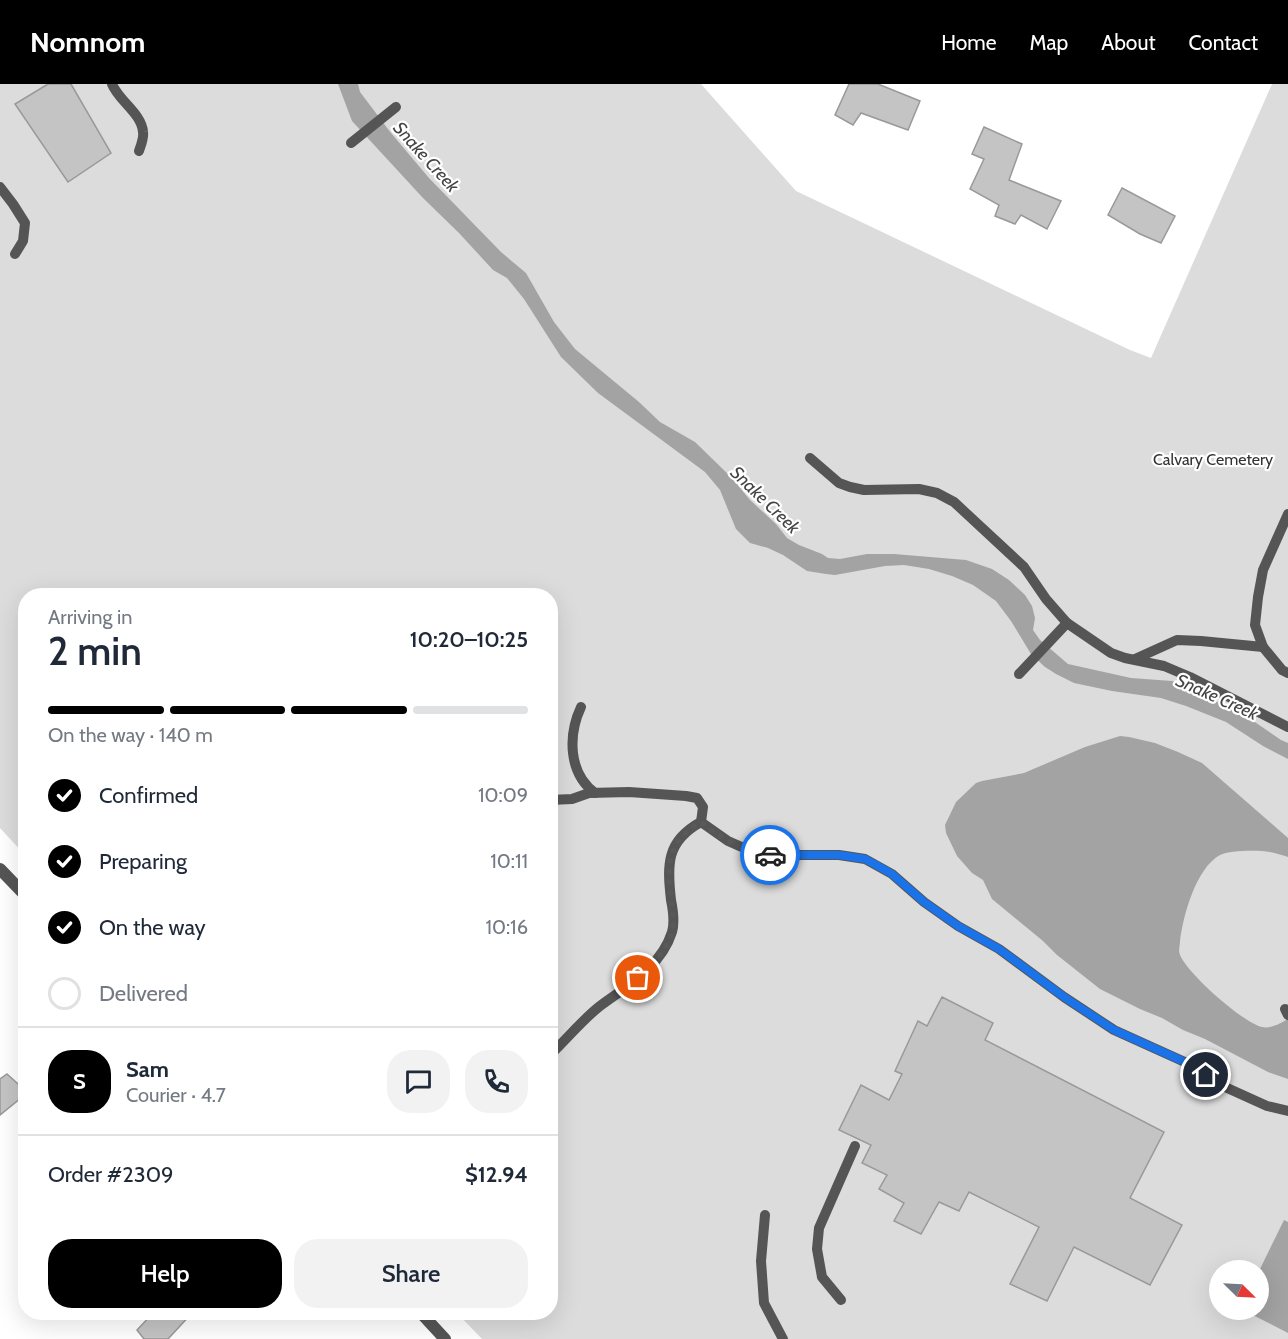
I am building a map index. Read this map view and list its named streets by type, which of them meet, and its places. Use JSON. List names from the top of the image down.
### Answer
{
  "water": ["Snake Creek"],
  "parks": ["Calvary Cemetery"],
  "north": "bottom right",
  "page": {
    "header": "Nomnom",
    "nav": [
      "Home",
      "Map",
      "About",
      "Contact"
    ],
    "heading": ["2 min", "Arriving in", "10:20–10:25"],
    "panel": [
      "Sam",
      "Courier · 4.7",
      "Order #2309",
      "$12.94"
    ],
    "bar": "On the way · 140 m",
    "list": [
      ["Confirmed", "10:09"],
      ["Preparing", "10:11"],
      ["On the way", "10:16"],
      "Delivered"
    ],
    "round": "S",
    "buttons": ["Help", "Share"]
  }
}
